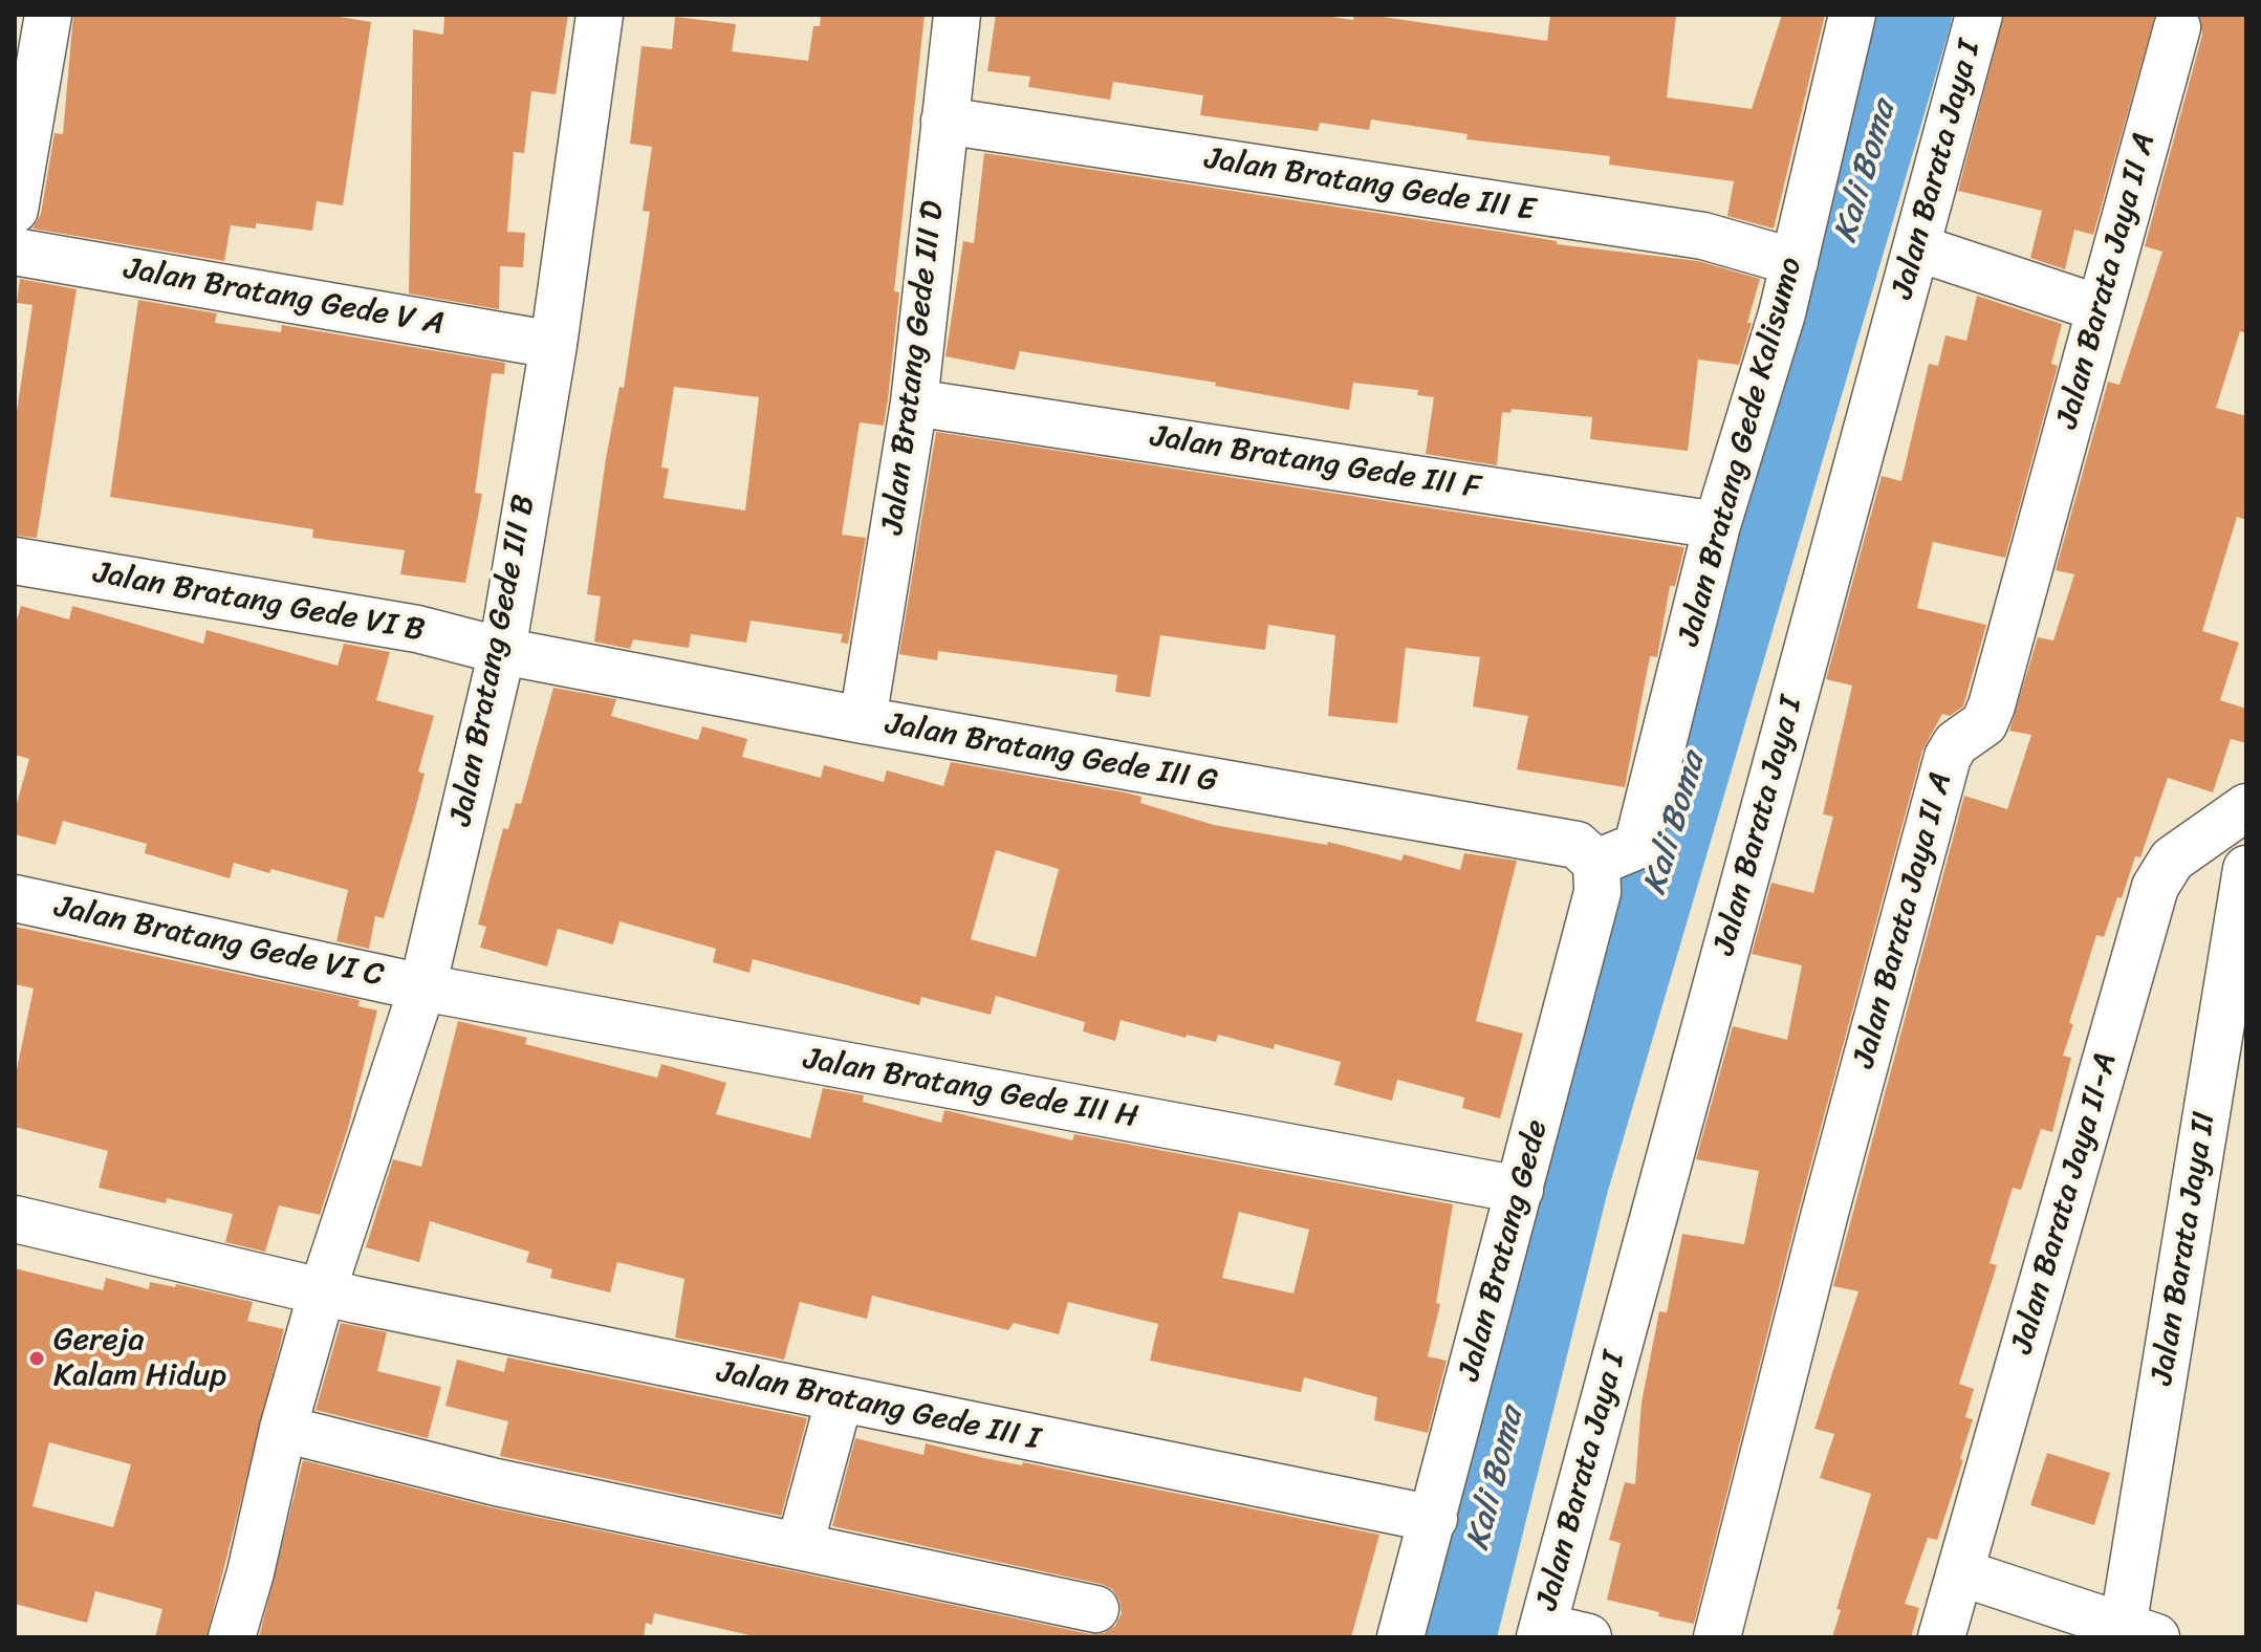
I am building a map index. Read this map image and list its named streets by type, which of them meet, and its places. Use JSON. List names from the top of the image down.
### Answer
{
  "streets": {
    "street": [
      "Jalan Barata Jaya I",
      "Jalan Bratang Gede III E",
      "Jalan Barata Jaya II A",
      "Jalan Bratang Gede V A",
      "Jalan Bratang Gede III D",
      "Jalan Bratang Gede Kalisumo",
      "Jalan Bratang Gede III F",
      "Jalan Bratang Gede VI B",
      "Jalan Bratang Gede III B",
      "Jalan Bratang Gede III G",
      "Jalan Bratang Gede VI C",
      "Jalan Bratang Gede III H",
      "Jalan Barata Jaya II-A",
      "Jalan Barata Jaya II",
      "Jalan Bratang Gede",
      "Jalan Bratang Gede III I"
    ]
  },
  "crossings": [
    ["Jalan Bratang Gede III E", "Jalan Bratang Gede III D"],
    ["Jalan Bratang Gede III E", "Jalan Bratang Gede Kalisumo"],
    ["Jalan Bratang Gede V A", "Jalan Bratang Gede III B"],
    ["Jalan Bratang Gede III D", "Jalan Bratang Gede III F"],
    ["Jalan Bratang Gede III D", "Jalan Bratang Gede III G"],
    ["Jalan Bratang Gede Kalisumo", "Jalan Bratang Gede III F"],
    ["Jalan Bratang Gede Kalisumo", "Jalan Bratang Gede III G"],
    ["Jalan Bratang Gede Kalisumo", "Jalan Bratang Gede"],
    ["Jalan Bratang Gede VI B", "Jalan Bratang Gede III B"],
    ["Jalan Bratang Gede VI B", "Jalan Bratang Gede III G"],
    ["Jalan Bratang Gede III B", "Jalan Bratang Gede III G"],
    ["Jalan Bratang Gede III B", "Jalan Bratang Gede VI C"],
    ["Jalan Bratang Gede III B", "Jalan Bratang Gede III H"],
    ["Jalan Bratang Gede III B", "Jalan Bratang Gede III I"],
    ["Jalan Bratang Gede III G", "Jalan Bratang Gede"],
    ["Jalan Bratang Gede VI C", "Jalan Bratang Gede III H"],
    ["Jalan Bratang Gede III H", "Jalan Bratang Gede"],
    ["Jalan Bratang Gede", "Jalan Bratang Gede III I"]
  ],
  "water": ["Kali Boma"],
  "places": ["Gereja Kalam Hidup"]
}
